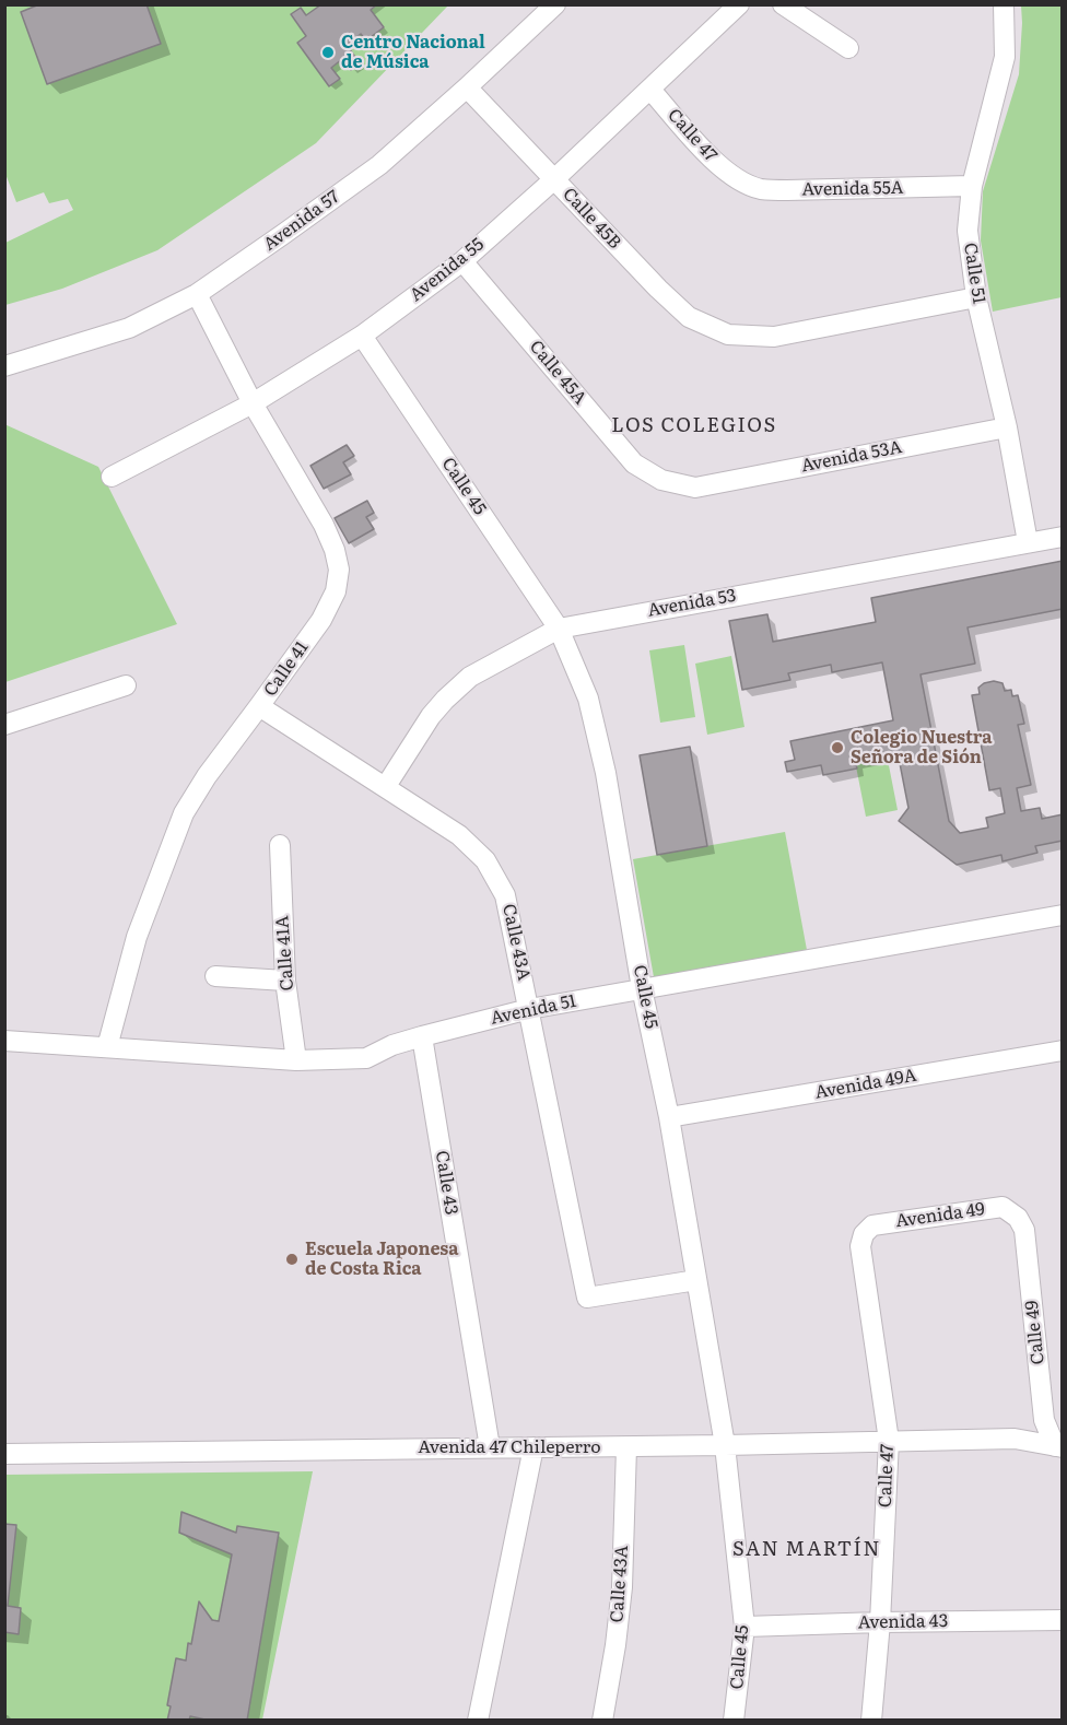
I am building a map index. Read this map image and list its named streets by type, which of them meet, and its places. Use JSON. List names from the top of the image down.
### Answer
{
  "streets": {
    "street": [
      "Calle 47",
      "Avenida 55A",
      "Calle 45B",
      "Avenida 57",
      "Avenida 55",
      "Calle 51",
      "Calle 45A",
      "Avenida 53A",
      "Calle 45",
      "Avenida 53",
      "Calle 41",
      "Calle 43A",
      "Calle 41A",
      "Avenida 51",
      "Avenida 49A",
      "Calle 43",
      "Avenida 49",
      "Calle 49",
      "Avenida 47 Chileperro",
      "Avenida 43"
    ]
  },
  "crossings": [
    ["Calle 47", "Avenida 55A"],
    ["Calle 47", "Avenida 55"],
    ["Calle 47", "Avenida 49"],
    ["Calle 47", "Avenida 47 Chileperro"],
    ["Calle 47", "Avenida 43"],
    ["Avenida 55A", "Calle 51"],
    ["Calle 45B", "Avenida 57"],
    ["Calle 45B", "Avenida 55"],
    ["Calle 45B", "Calle 51"],
    ["Avenida 57", "Calle 41"],
    ["Avenida 55", "Calle 45A"],
    ["Avenida 55", "Calle 45"],
    ["Avenida 55", "Calle 41"],
    ["Calle 51", "Avenida 53A"],
    ["Calle 51", "Avenida 53"],
    ["Calle 45A", "Avenida 53A"],
    ["Calle 45", "Avenida 53"],
    ["Calle 45", "Calle 43A"],
    ["Calle 45", "Avenida 51"],
    ["Calle 45", "Avenida 49A"],
    ["Calle 45", "Avenida 47 Chileperro"],
    ["Calle 45", "Avenida 43"],
    ["Avenida 53", "Calle 43A"],
    ["Calle 41", "Calle 43A"],
    ["Calle 41", "Avenida 51"],
    ["Calle 43A", "Avenida 51"],
    ["Calle 43A", "Avenida 47 Chileperro"],
    ["Calle 41A", "Avenida 51"],
    ["Avenida 51", "Calle 43"],
    ["Calle 43", "Avenida 47 Chileperro"],
    ["Avenida 49", "Calle 49"],
    ["Calle 49", "Avenida 47 Chileperro"]
  ],
  "districts": ["LOS COLEGIOS", "SAN MARTÍN"],
  "places": ["Centro Nacional de Música", "Colegio Nuestra Señora de Sión", "Escuela Japonesa de Costa Rica"]
}
